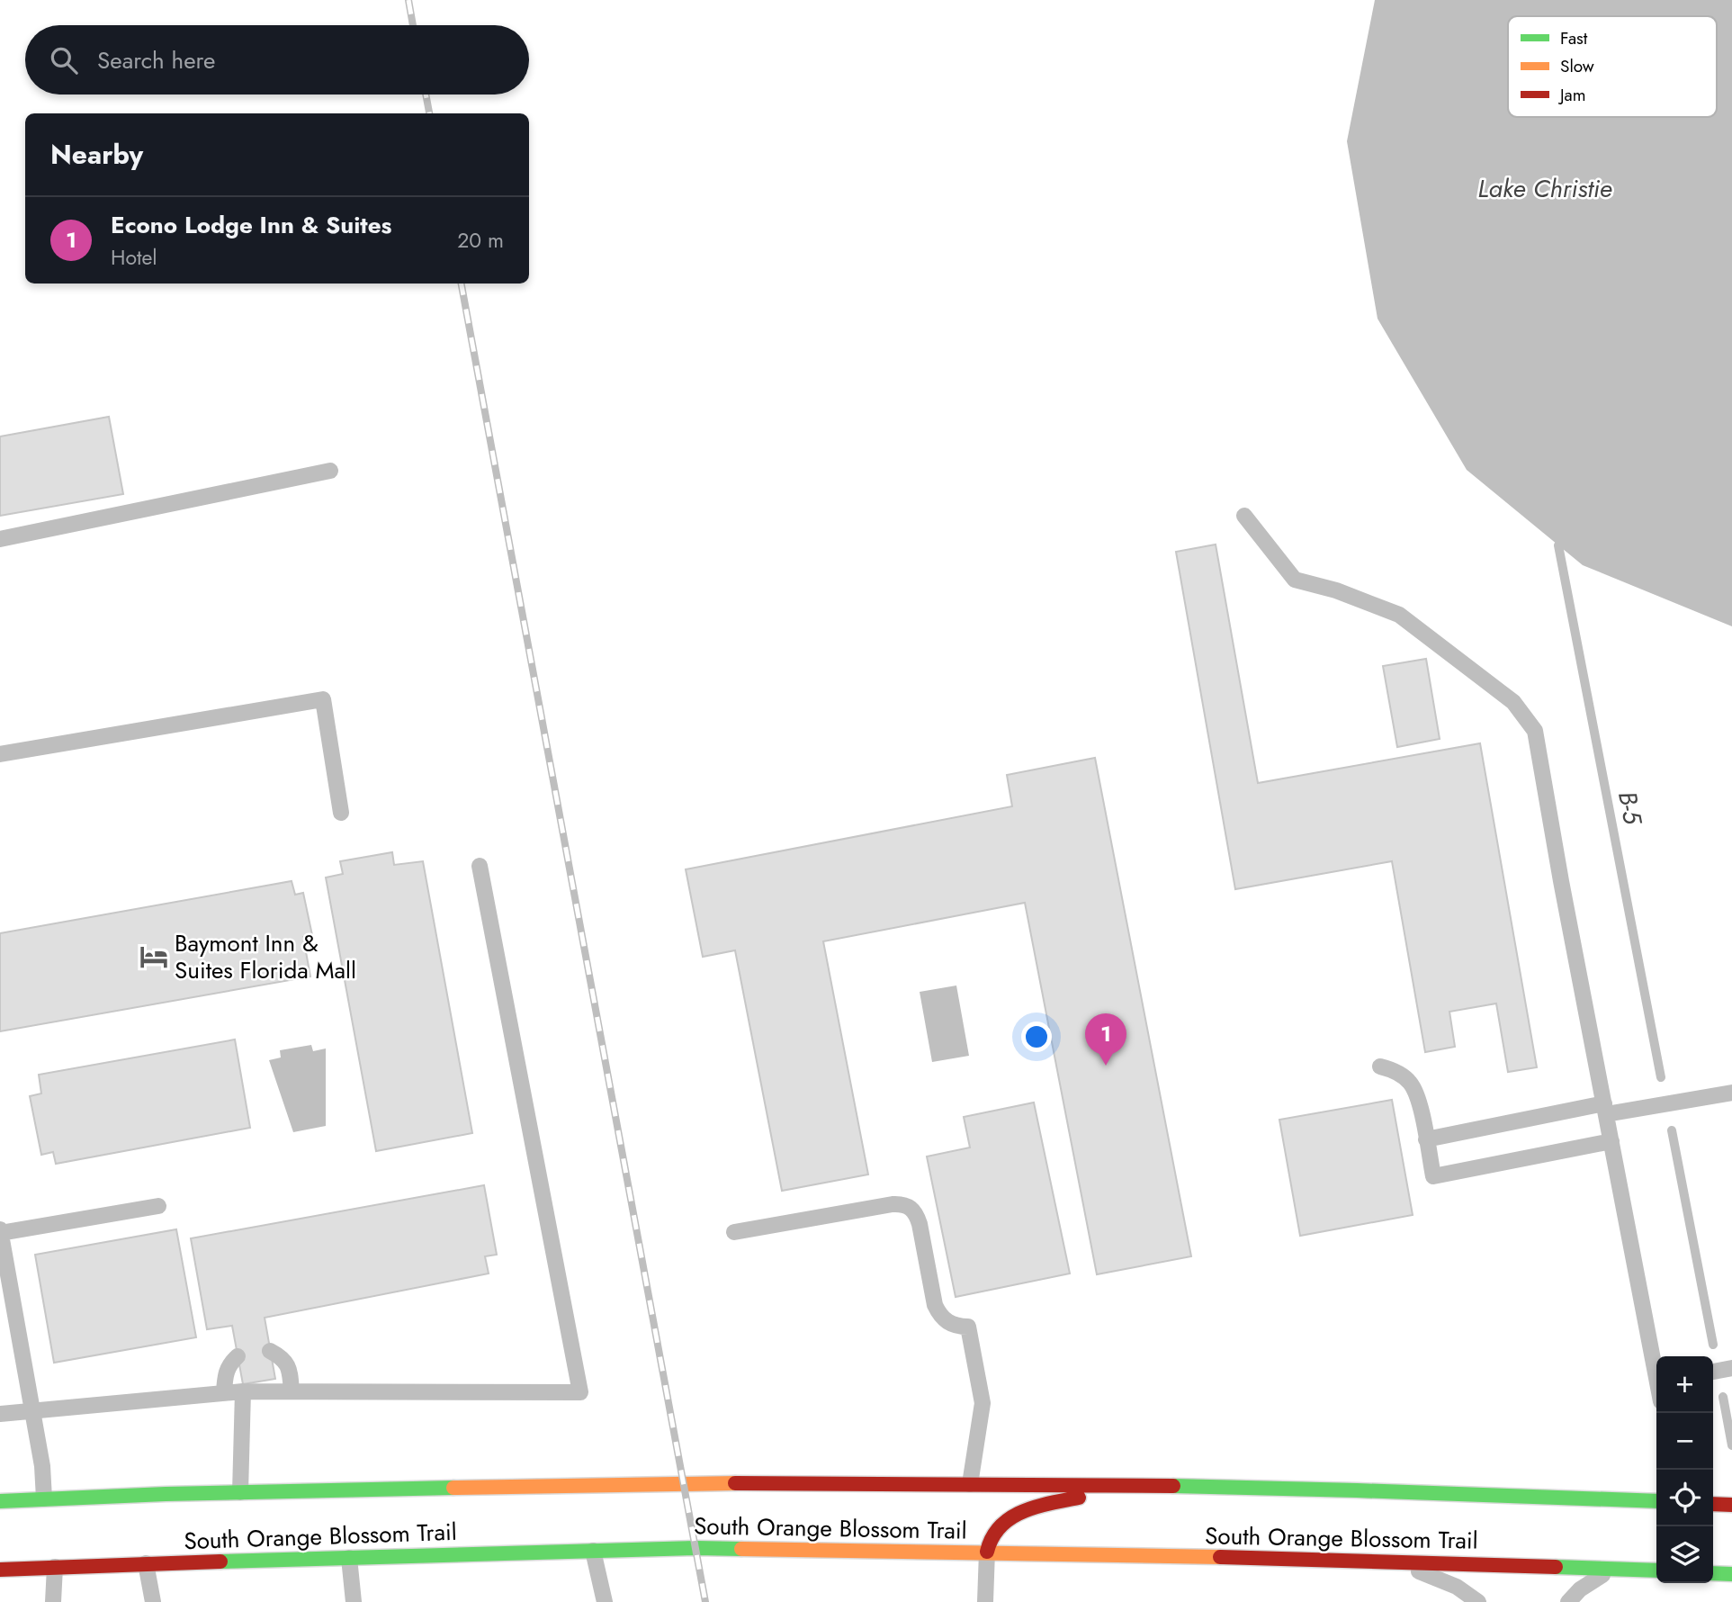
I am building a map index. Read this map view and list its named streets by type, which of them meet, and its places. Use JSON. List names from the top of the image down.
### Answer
{
  "streets": {
    "main road": ["South Orange Blossom Trail"]
  },
  "water": ["Lake Christie", "B-5"],
  "places": {
    "hotel": ["Baymont Inn & Suites Florida Mall"]
  },
  "legend": ["Fast", "Slow", "Jam"],
  "page": {
    "search": "Search here",
    "heading": "Nearby",
    "list": [
      {
        "mark": "1",
        "name": "Econo Lodge Inn & Suites",
        "note": "Hotel",
        "value": "20 m"
      }
    ],
    "pins": "1",
    "map_buttons": ["+", "−"]
  }
}
